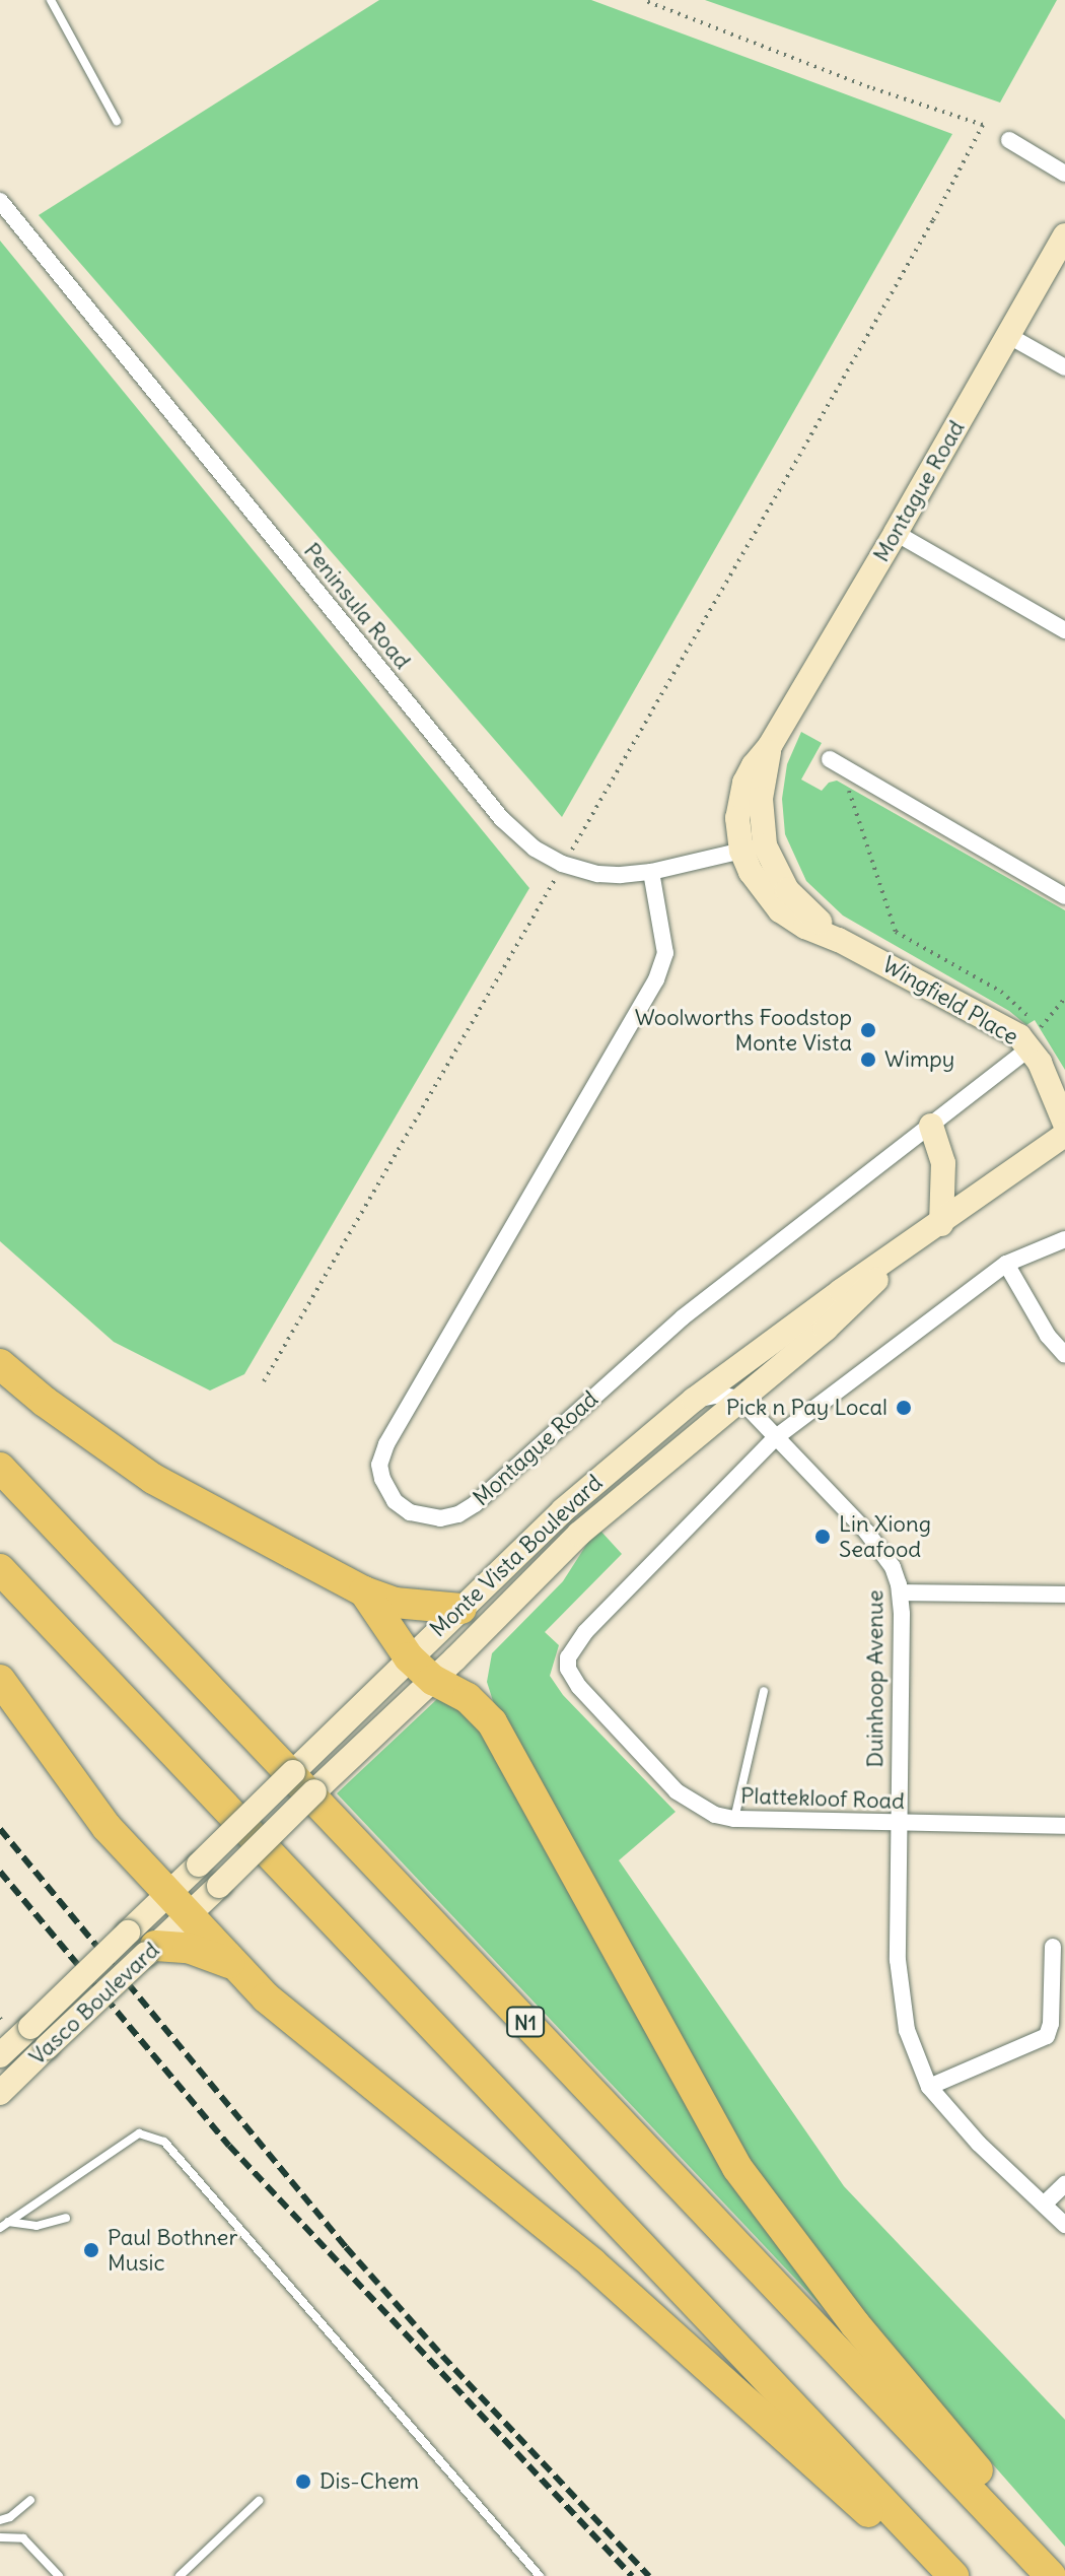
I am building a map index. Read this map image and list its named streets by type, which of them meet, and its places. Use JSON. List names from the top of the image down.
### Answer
{
  "streets": {
    "highway": ["N1"],
    "main road": [
      "Montague Road",
      "Wingfield Place",
      "Monte Vista Boulevard",
      "Vasco Boulevard"
    ],
    "street": ["Peninsula Road", "Duinhoop Avenue", "Plattekloof Road"]
  },
  "crossings": [
    ["Montague Road", "Peninsula Road"],
    ["Montague Road", "Wingfield Place"],
    ["Peninsula Road", "Wingfield Place"],
    ["Monte Vista Boulevard", "Duinhoop Avenue"],
    ["Monte Vista Boulevard", "Vasco Boulevard"],
    ["Duinhoop Avenue", "Plattekloof Road"]
  ],
  "places": [
    "Woolworths Foodstop Monte Vista",
    "Wimpy",
    "Pick n Pay Local",
    "Lin Xiong Seafood",
    "Paul Bothner Music",
    "Dis-Chem"
  ]
}
